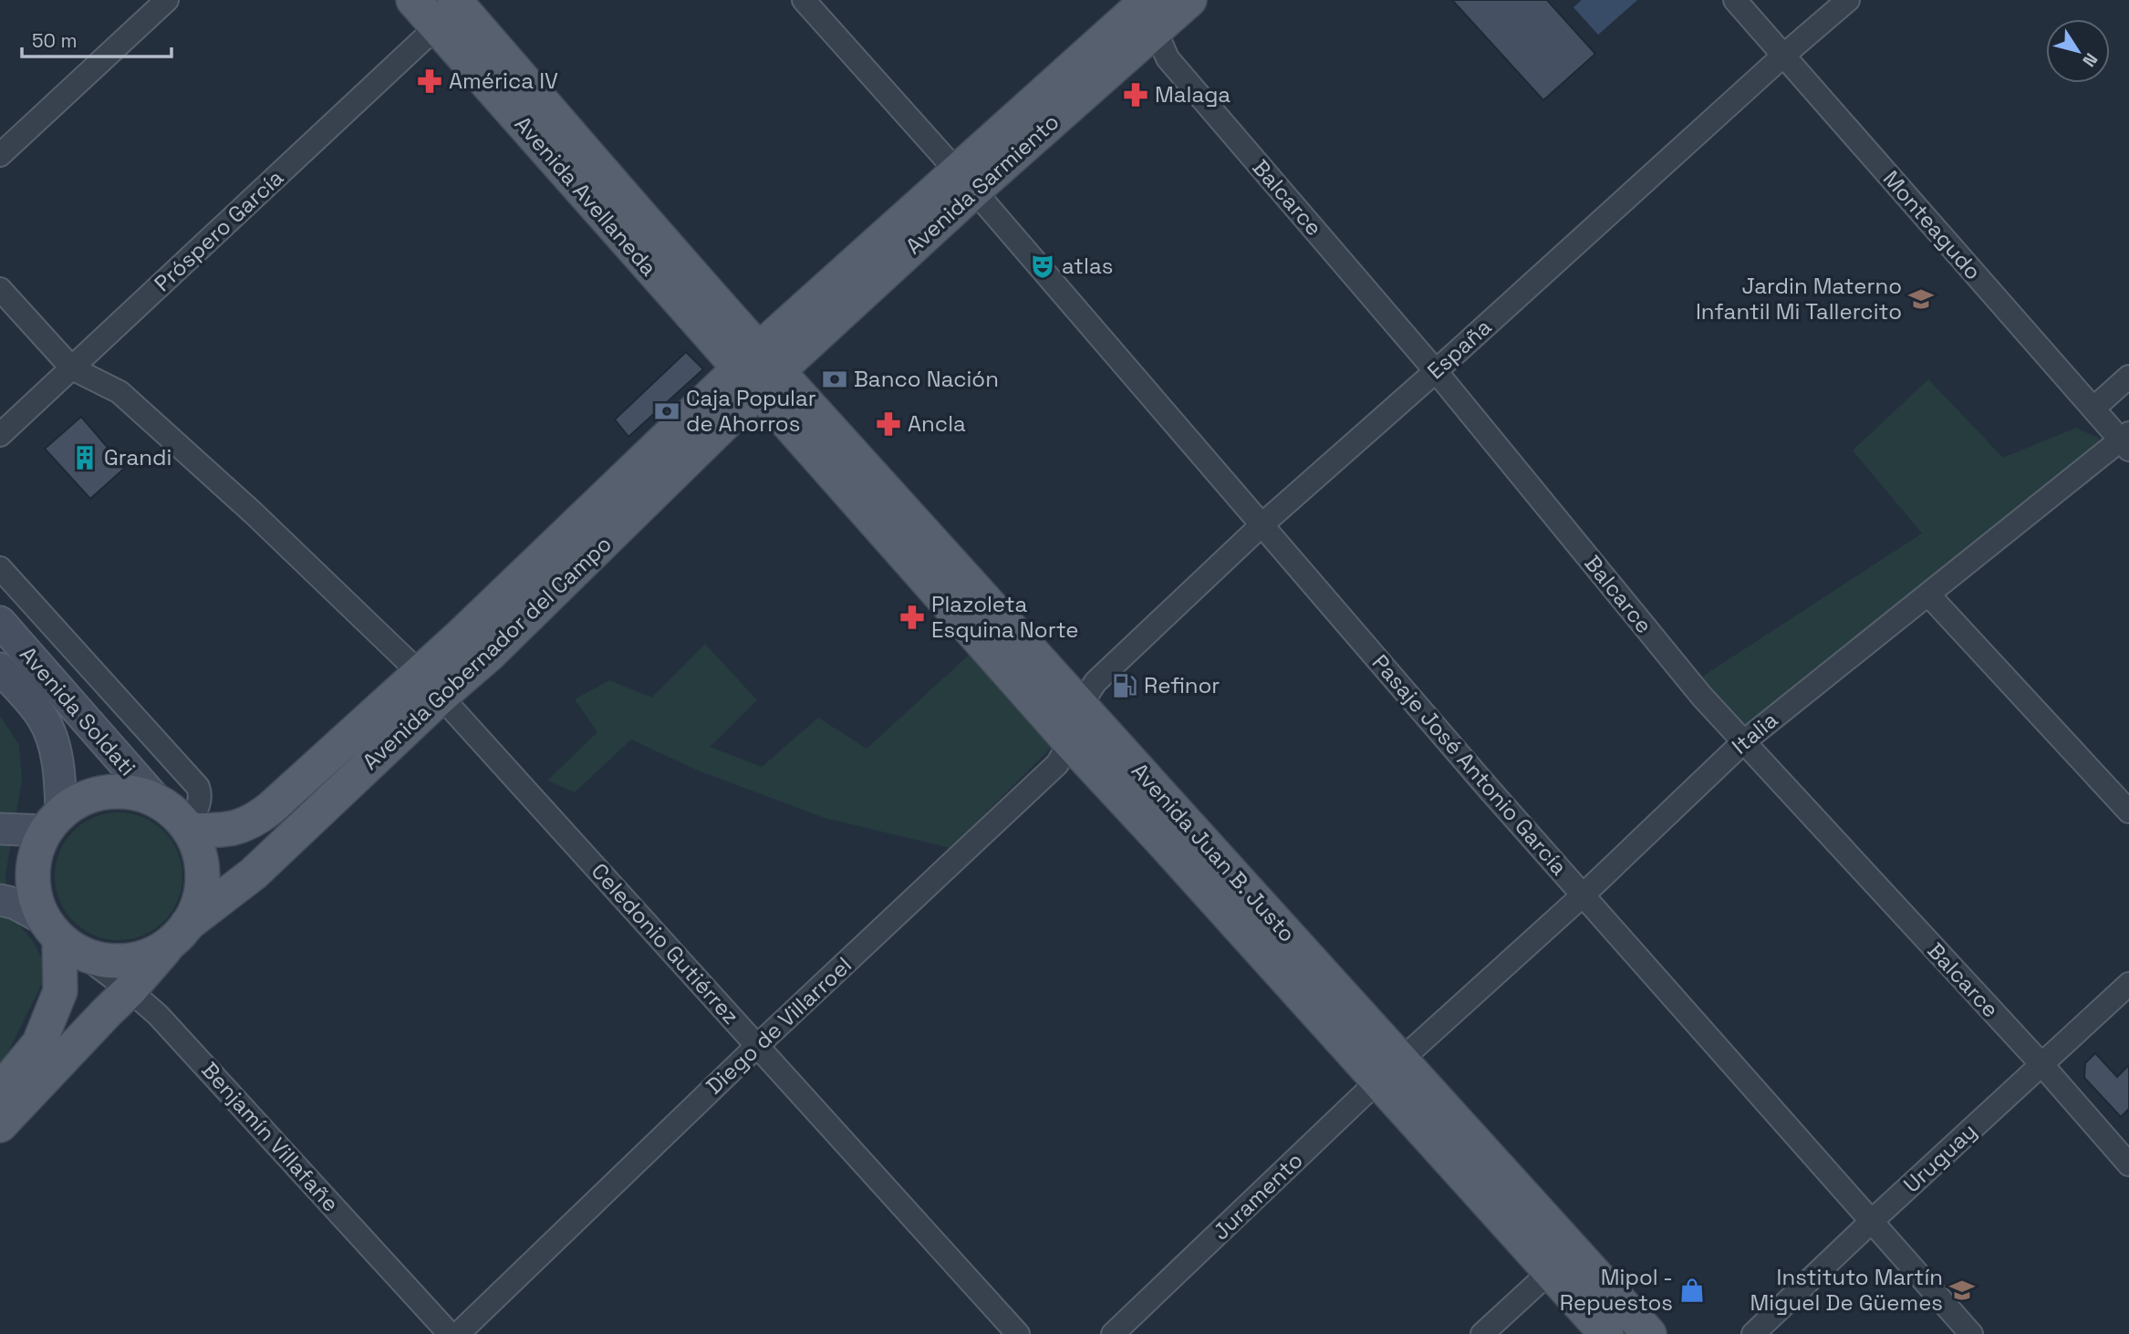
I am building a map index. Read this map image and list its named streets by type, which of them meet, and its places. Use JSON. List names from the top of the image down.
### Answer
{
  "streets": {
    "main road": [
      "Avenida Sarmiento",
      "Avenida Avellaneda",
      "Avenida Gobernador del Campo",
      "Avenida Soldati",
      "Avenida Juan B. Justo"
    ],
    "street": [
      "Balcarce",
      "Monteagudo",
      "Próspero García",
      "España",
      "Italia",
      "Pasaje José Antonio García",
      "Celedonio Gutiérrez",
      "Diego de Villarroel",
      "Benjamín Villafañe",
      "Uruguay",
      "Juramento"
    ]
  },
  "crossings": [
    ["Avenida Sarmiento", "Avenida Avellaneda"],
    ["Avenida Sarmiento", "Balcarce"],
    ["Avenida Sarmiento", "Avenida Gobernador del Campo"],
    ["Avenida Sarmiento", "Pasaje José Antonio García"],
    ["Avenida Sarmiento", "Avenida Juan B. Justo"],
    ["Avenida Avellaneda", "Próspero García"],
    ["Avenida Avellaneda", "Avenida Gobernador del Campo"],
    ["Avenida Avellaneda", "Avenida Juan B. Justo"],
    ["Balcarce", "España"],
    ["Balcarce", "Italia"],
    ["Balcarce", "Uruguay"],
    ["Monteagudo", "España"],
    ["Monteagudo", "Italia"],
    ["Próspero García", "Celedonio Gutiérrez"],
    ["España", "Pasaje José Antonio García"],
    ["España", "Avenida Juan B. Justo"],
    ["España", "Diego de Villarroel"],
    ["Avenida Gobernador del Campo", "Avenida Soldati"],
    ["Avenida Gobernador del Campo", "Avenida Juan B. Justo"],
    ["Avenida Gobernador del Campo", "Celedonio Gutiérrez"],
    ["Avenida Gobernador del Campo", "Benjamín Villafañe"],
    ["Avenida Soldati", "Benjamín Villafañe"],
    ["Italia", "Pasaje José Antonio García"],
    ["Italia", "Avenida Juan B. Justo"],
    ["Italia", "Juramento"],
    ["Pasaje José Antonio García", "Uruguay"],
    ["Avenida Juan B. Justo", "Diego de Villarroel"],
    ["Avenida Juan B. Justo", "Juramento"],
    ["Celedonio Gutiérrez", "Diego de Villarroel"]
  ],
  "places": {
    "pharmacy": [
      "América IV",
      "Malaga",
      "Ancla",
      "Plazoleta Esquina Norte"
    ],
    "theatre": ["atlas"],
    "school or university": ["Jardin Materno Infantil Mi Tallercito", "Instituto Martín Miguel De Güemes"],
    "bank": ["Banco Nación", "Caja Popular de Ahorros"],
    "building": ["Grandi"],
    "fuel station": ["Refinor"],
    "shop": ["Mipol - Repuestos"]
  },
  "scale_bar": "50 m",
  "north": "bottom right"
}
